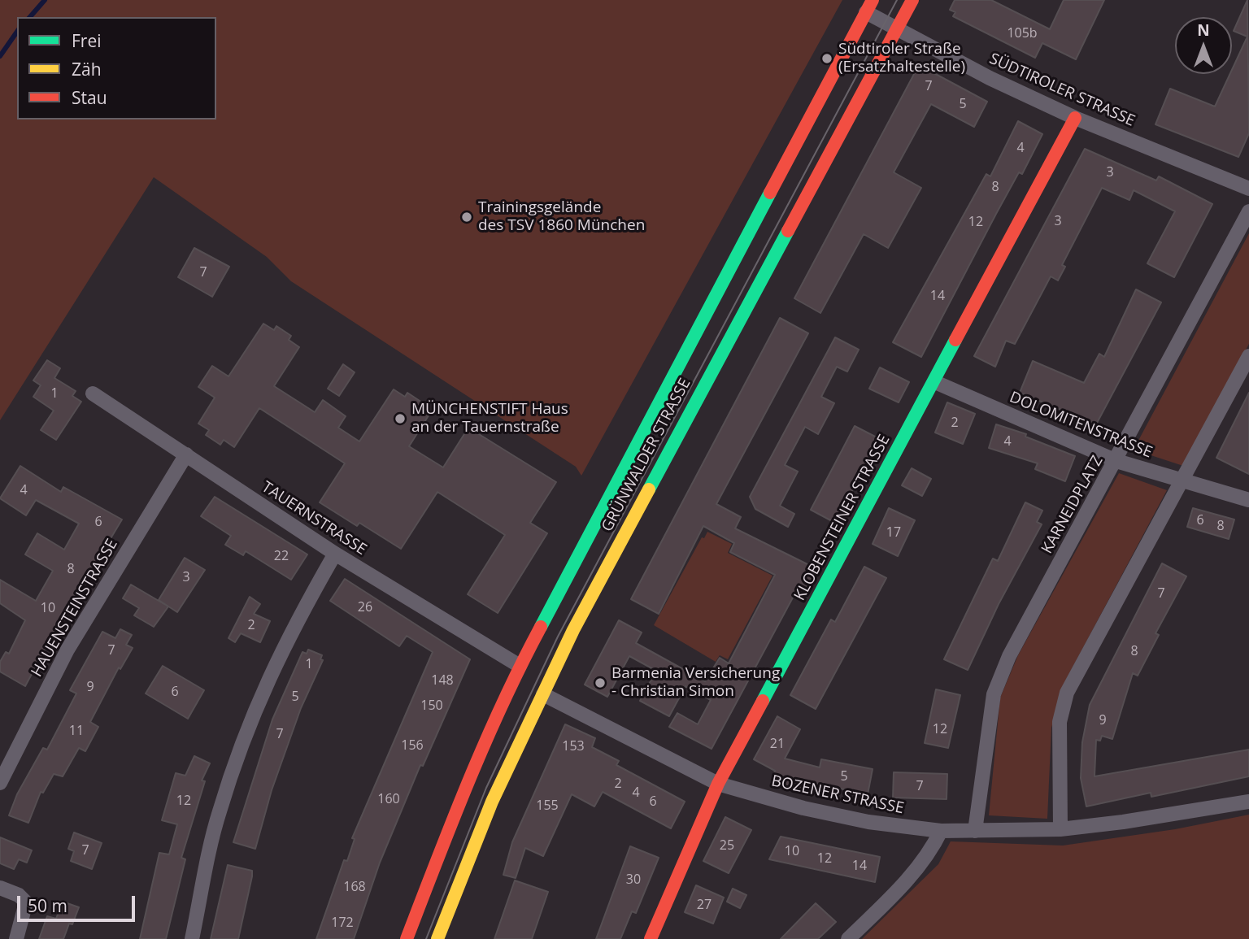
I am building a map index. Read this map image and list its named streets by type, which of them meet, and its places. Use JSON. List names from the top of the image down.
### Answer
{
  "streets": {
    "main road": ["GRÜNWALDER STRASSE", "KLOBENSTEINER STRASSE"],
    "street": [
      "SÜDTIROLER STRASSE",
      "DOLOMITENSTRASSE",
      "KARNEIDPLATZ",
      "TAUERNSTRASSE",
      "HAUENSTEINSTRASSE",
      "BOZENER STRASSE"
    ]
  },
  "crossings": [
    ["SÜDTIROLER STRASSE", "GRÜNWALDER STRASSE"],
    ["SÜDTIROLER STRASSE", "KLOBENSTEINER STRASSE"],
    ["DOLOMITENSTRASSE", "KARNEIDPLATZ"],
    ["DOLOMITENSTRASSE", "KLOBENSTEINER STRASSE"],
    ["GRÜNWALDER STRASSE", "TAUERNSTRASSE"],
    ["GRÜNWALDER STRASSE", "BOZENER STRASSE"],
    ["KARNEIDPLATZ", "BOZENER STRASSE"],
    ["KLOBENSTEINER STRASSE", "BOZENER STRASSE"],
    ["TAUERNSTRASSE", "HAUENSTEINSTRASSE"]
  ],
  "places": [
    "Südtiroler Straße (Ersatzhaltestelle)",
    "Trainingsgelände des TSV 1860 München",
    "MÜNCHENSTIFT Haus an der Tauernstraße",
    "Barmenia Versicherung - Christian Simon"
  ],
  "house_numbers": [
    "105b",
    "7",
    "5",
    "4",
    "3",
    "8",
    "3",
    "12",
    "7",
    "14",
    "1",
    "2",
    "4",
    "4",
    "6",
    "6",
    "8",
    "17",
    "22",
    "8",
    "3",
    "7",
    "26",
    "10",
    "2",
    "7",
    "8",
    "1",
    "148",
    "9",
    "6",
    "5",
    "150",
    "9",
    "12",
    "11",
    "7",
    "21",
    "156",
    "153",
    "5",
    "2",
    "7",
    "4",
    "160",
    "12",
    "6",
    "155",
    "25",
    "7",
    "10",
    "12",
    "14",
    "30",
    "168",
    "27",
    "172"
  ],
  "legend": ["Frei", "Zäh", "Stau"],
  "scale_bar": "50 m",
  "north": "top"
}
